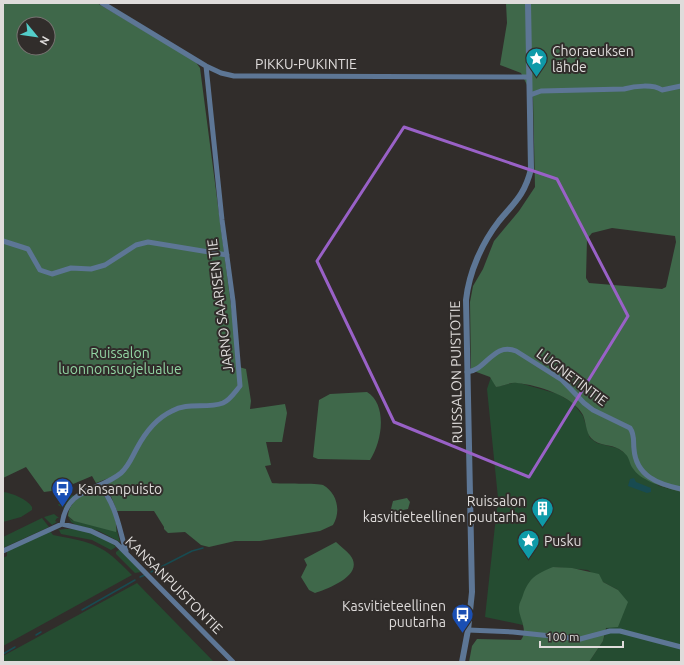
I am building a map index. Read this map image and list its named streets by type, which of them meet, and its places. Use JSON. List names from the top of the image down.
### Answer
{
  "streets": {
    "street": [
      "PIKKU-PUKINTIE",
      "JARNO SAARISEN TIE",
      "RUISSALON PUISTOTIE",
      "LUGNETINTIE",
      "KANSANPUISTONTIE"
    ]
  },
  "crossings": [
    ["PIKKU-PUKINTIE", "JARNO SAARISEN TIE"],
    ["PIKKU-PUKINTIE", "RUISSALON PUISTOTIE"],
    ["JARNO SAARISEN TIE", "KANSANPUISTONTIE"],
    ["RUISSALON PUISTOTIE", "LUGNETINTIE"]
  ],
  "parks": ["Ruissalon luonnonsuojelualue"],
  "places": {
    "place": ["Choraeuksen lähde", "Pusku"],
    "bus stop": ["Kansanpuisto", "Kasvitieteellinen puutarha"],
    "building": ["Ruissalon kasvitieteellinen puutarha"]
  },
  "scale_bar": "100 m",
  "north": "bottom right"
}
